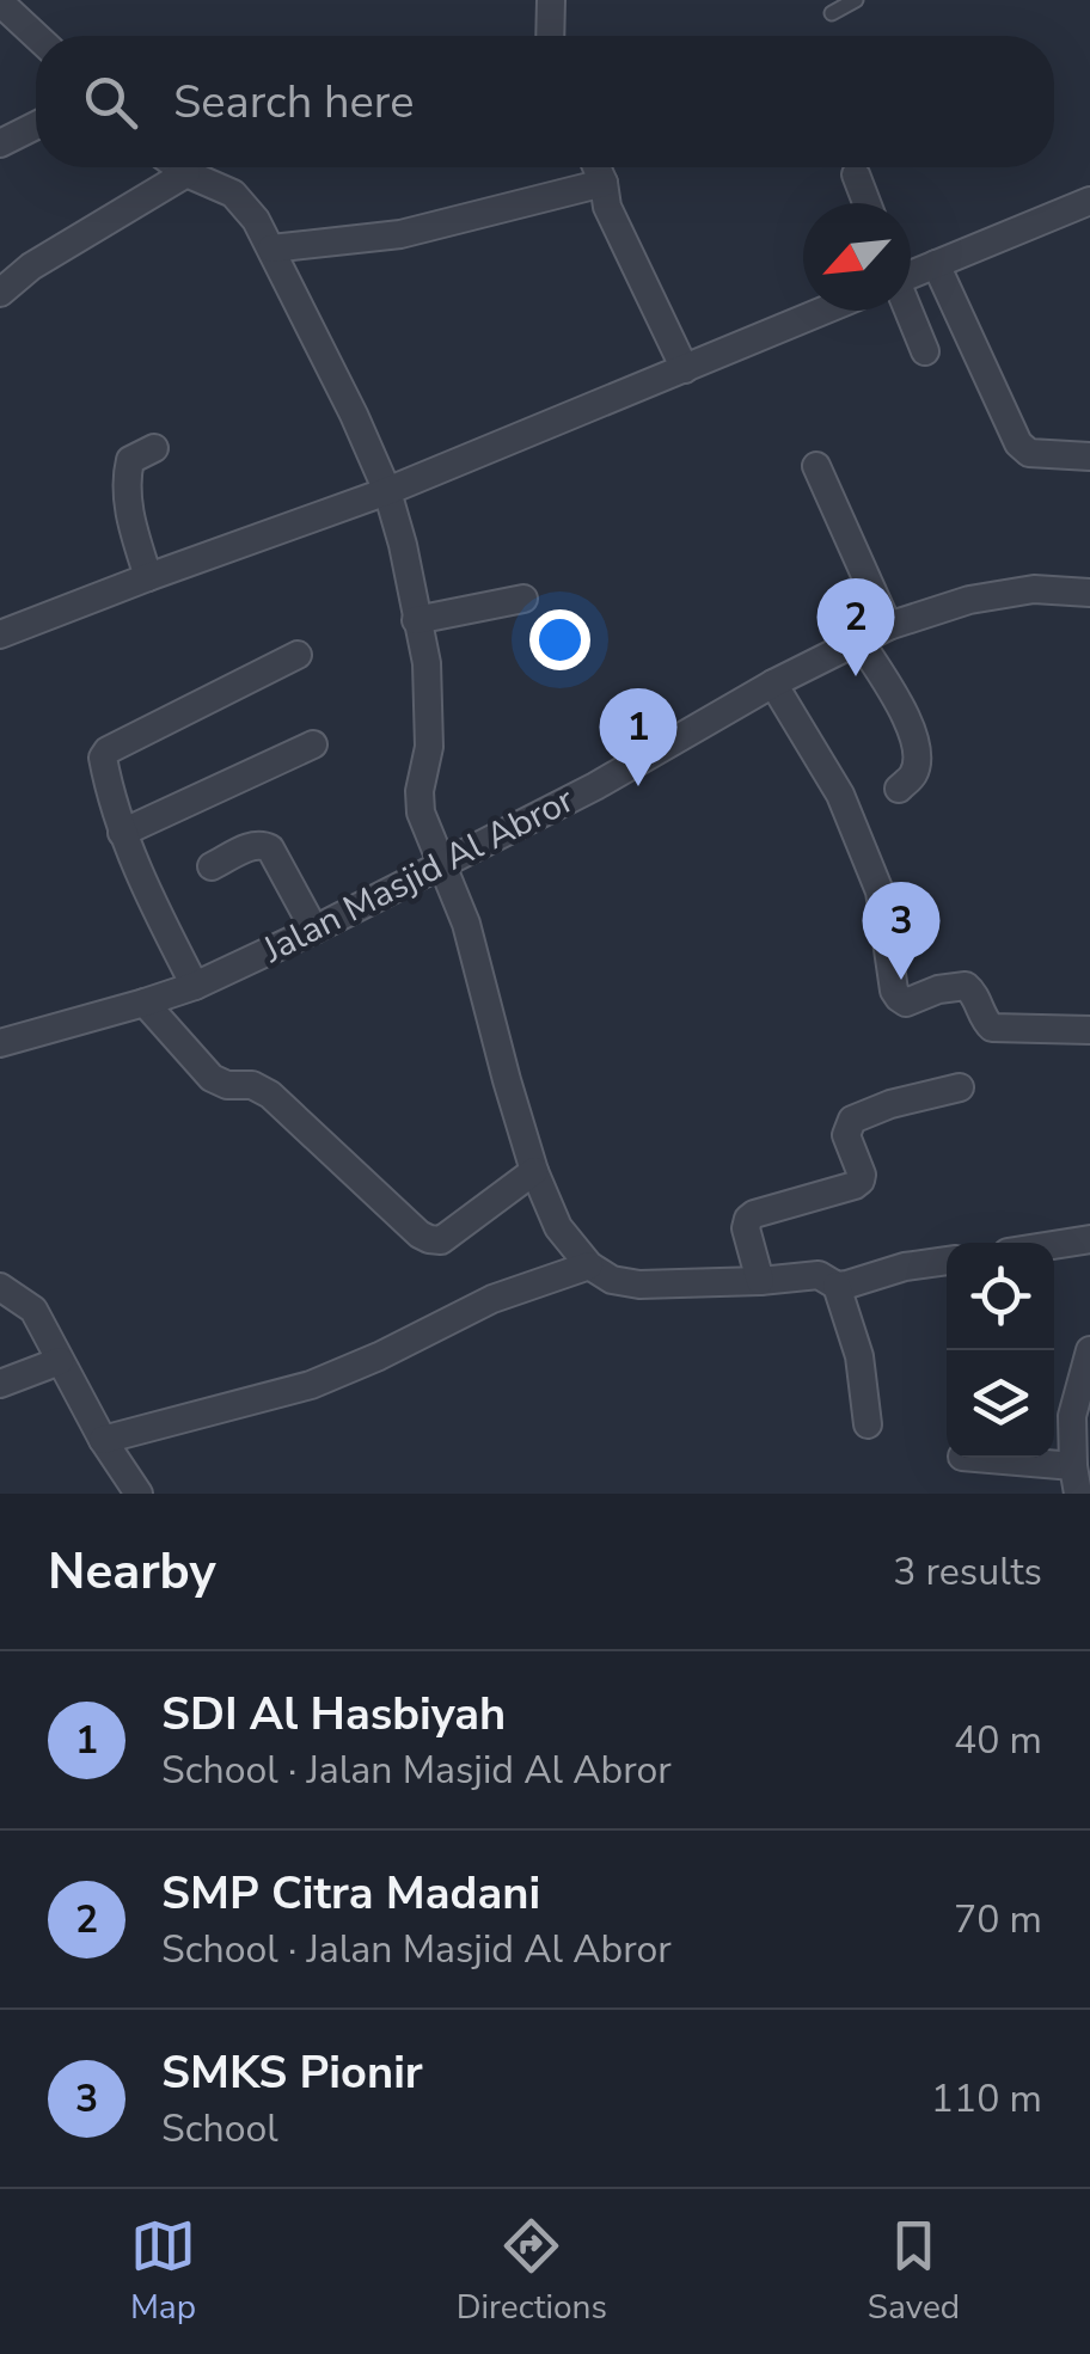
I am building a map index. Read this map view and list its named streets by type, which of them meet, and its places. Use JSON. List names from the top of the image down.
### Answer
{
  "streets": {
    "street": ["Jalan Masjid Al Abror"]
  },
  "north": "bottom left",
  "page": {
    "search": "Search here",
    "pins": ["2", "1", "3"],
    "heading": ["Nearby", "3 results"],
    "list": [
      {
        "mark": "1",
        "name": "SDI Al Hasbiyah",
        "note": "School · Jalan Masjid Al Abror",
        "value": "40 m"
      },
      {
        "mark": "2",
        "name": "SMP Citra Madani",
        "note": "School · Jalan Masjid Al Abror",
        "value": "70 m"
      },
      {
        "mark": "3",
        "name": "SMKS Pionir",
        "note": "School",
        "value": "110 m"
      }
    ],
    "nav": ["Map", "Directions", "Saved"]
  }
}
